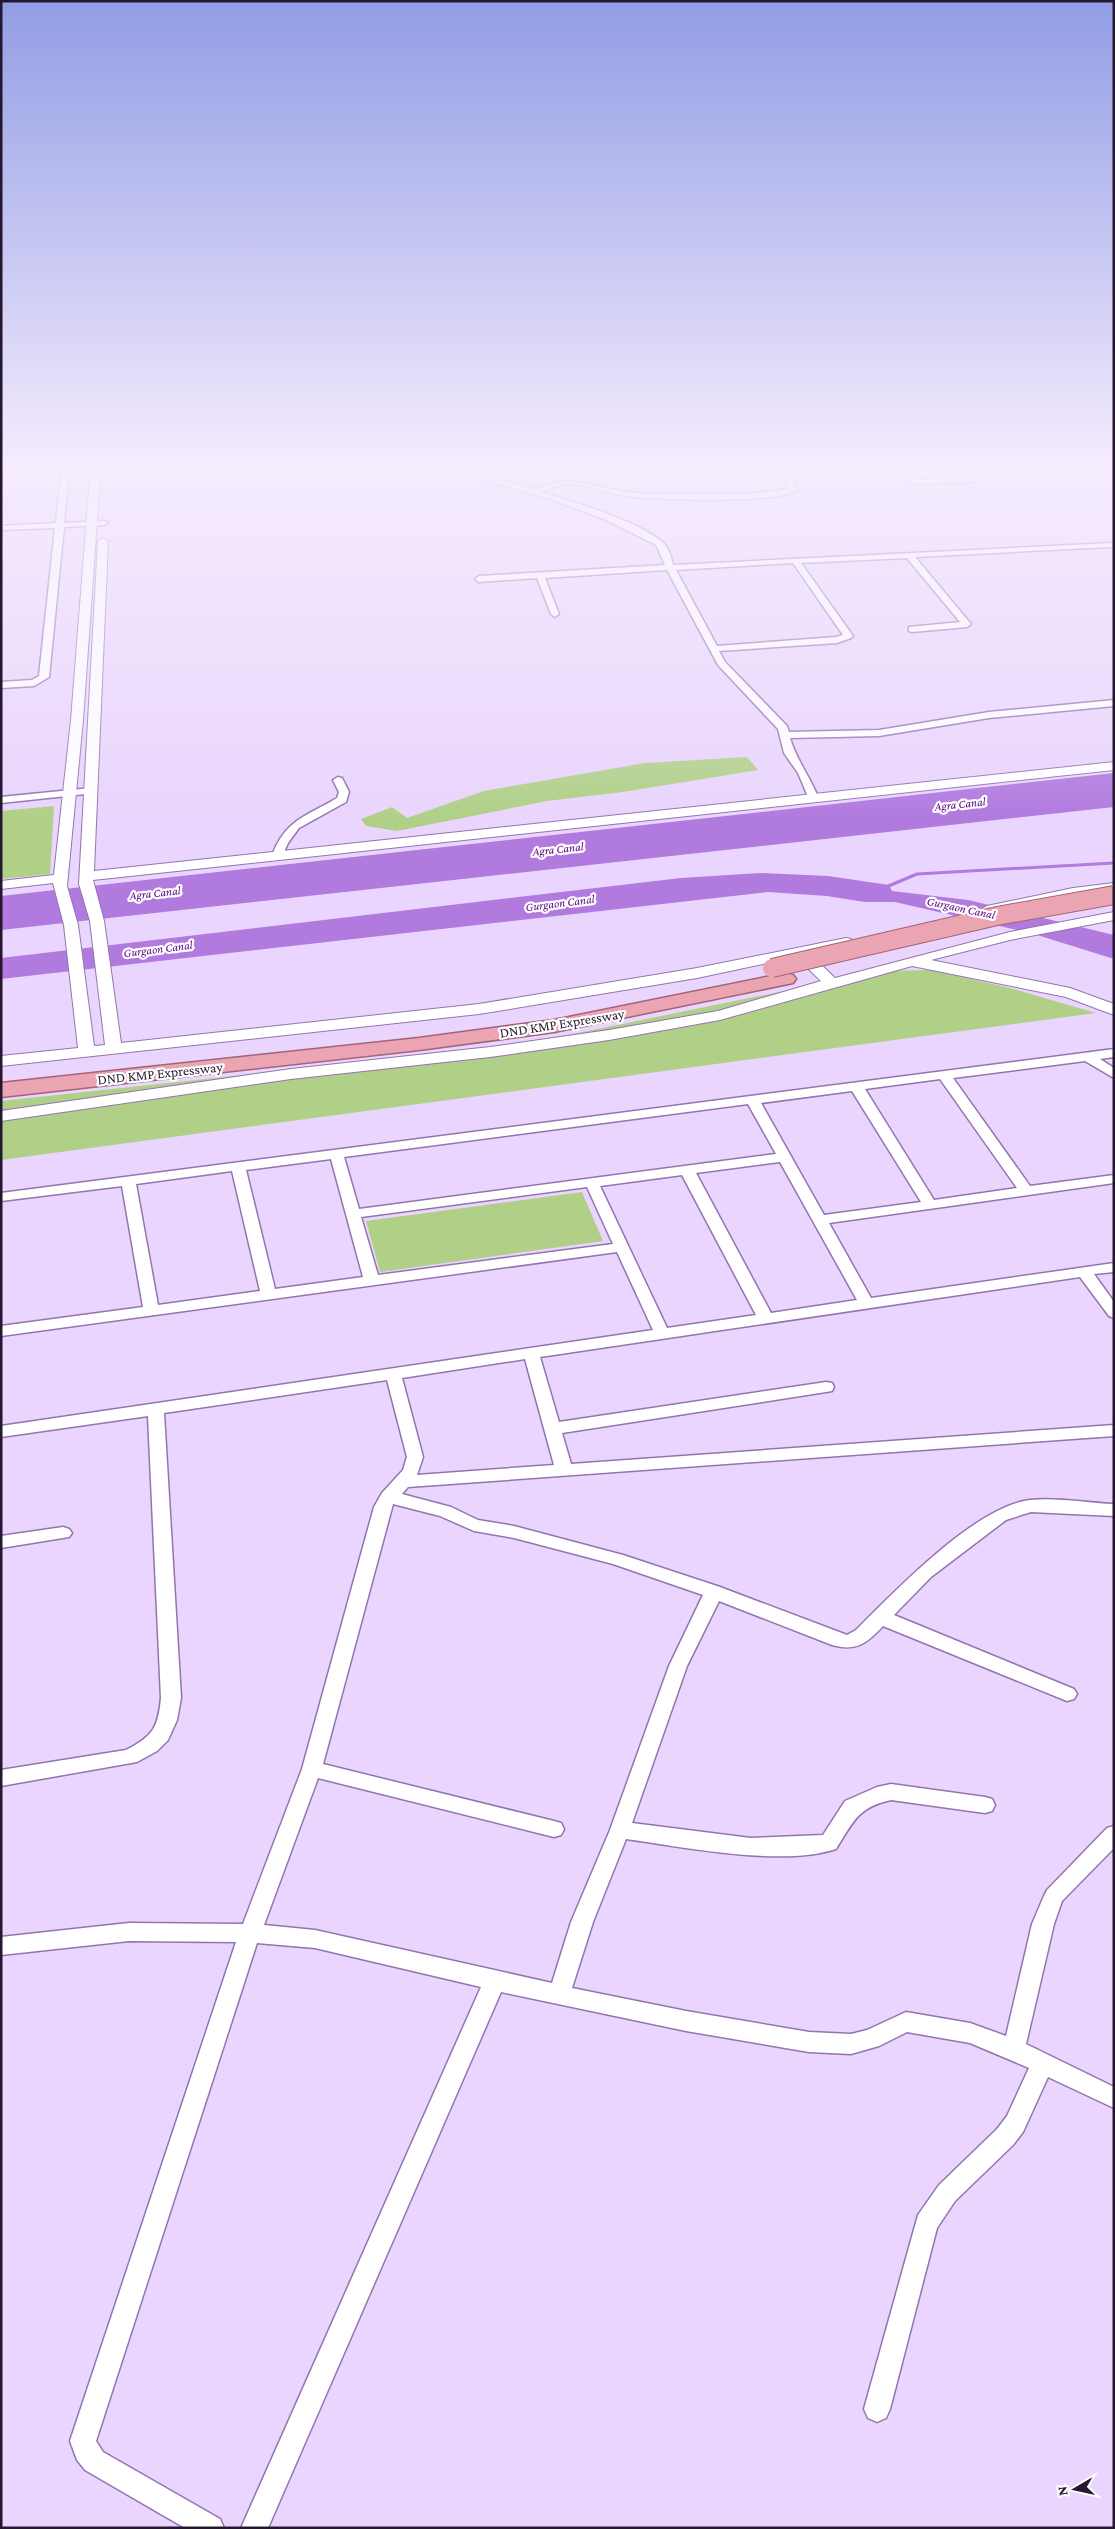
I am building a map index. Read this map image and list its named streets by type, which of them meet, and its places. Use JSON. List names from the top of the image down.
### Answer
{
  "streets": {
    "highway": ["DND KMP Expressway"]
  },
  "water": ["Agra Canal", "Gurgaon Canal"],
  "north": "left"
}
